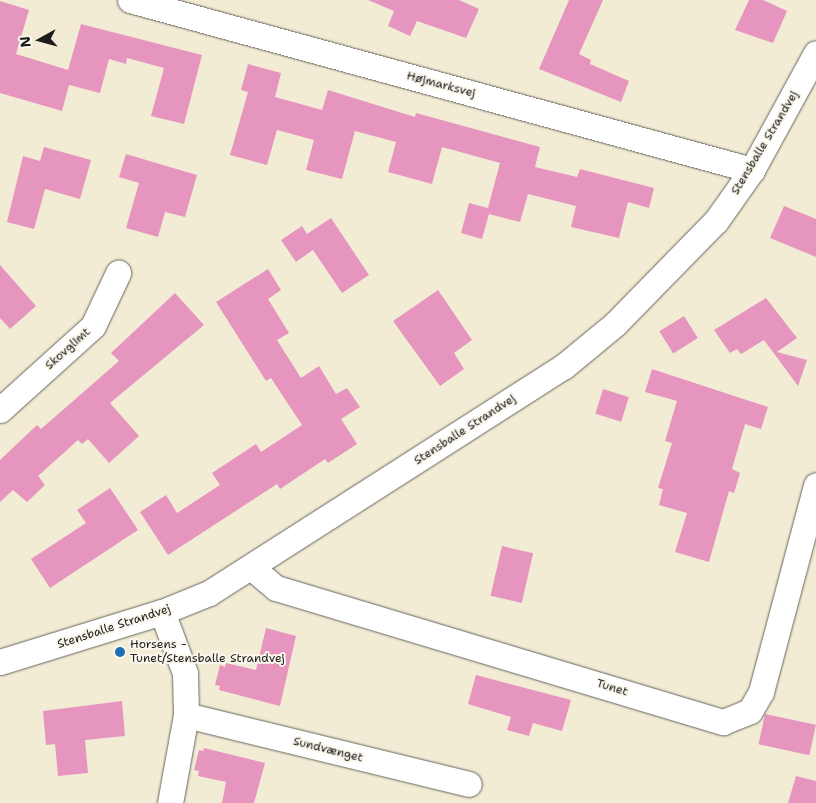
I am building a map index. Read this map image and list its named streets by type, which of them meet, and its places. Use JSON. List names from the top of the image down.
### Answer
{
  "streets": {
    "street": [
      "Højmarksvej",
      "Stensballe Strandvej",
      "Skovglimt",
      "Tunet",
      "Sundvænget"
    ]
  },
  "crossings": [
    ["Højmarksvej", "Stensballe Strandvej"],
    ["Stensballe Strandvej", "Tunet"]
  ],
  "places": ["Horsens - Tunet/Stensballe Strandvej"],
  "north": "left"
}
